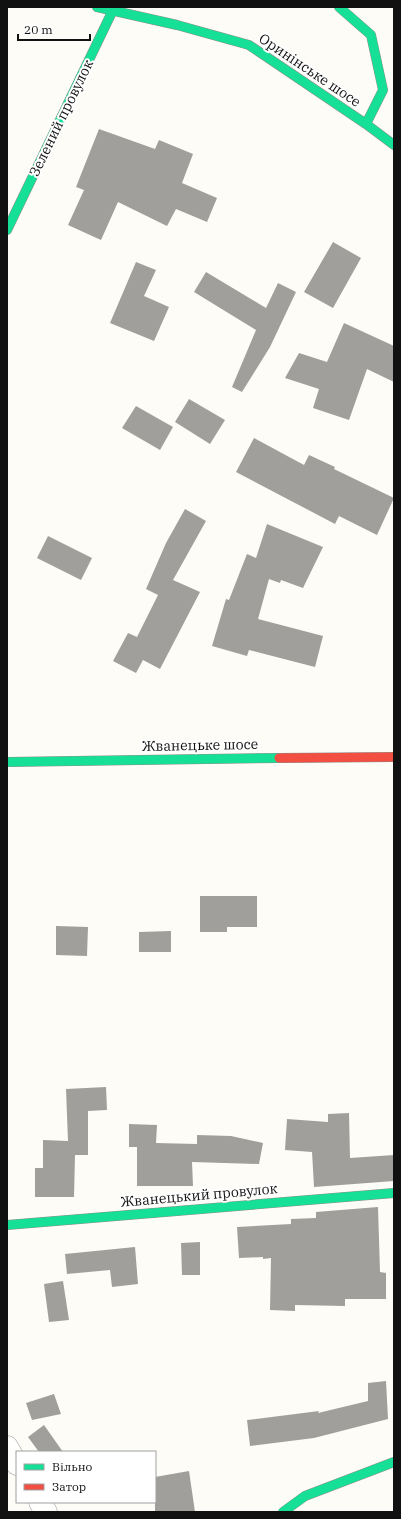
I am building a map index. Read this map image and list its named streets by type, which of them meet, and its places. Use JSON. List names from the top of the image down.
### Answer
{
  "streets": {
    "main road": [
      "Оринінське шосе",
      "Зелений провулок",
      "Жванецьке шосе",
      "Жванецький провулок"
    ]
  },
  "crossings": [
    ["Оринінське шосе", "Зелений провулок"]
  ],
  "legend": ["Вільно", "Затор"],
  "scale_bar": "20 m"
}
